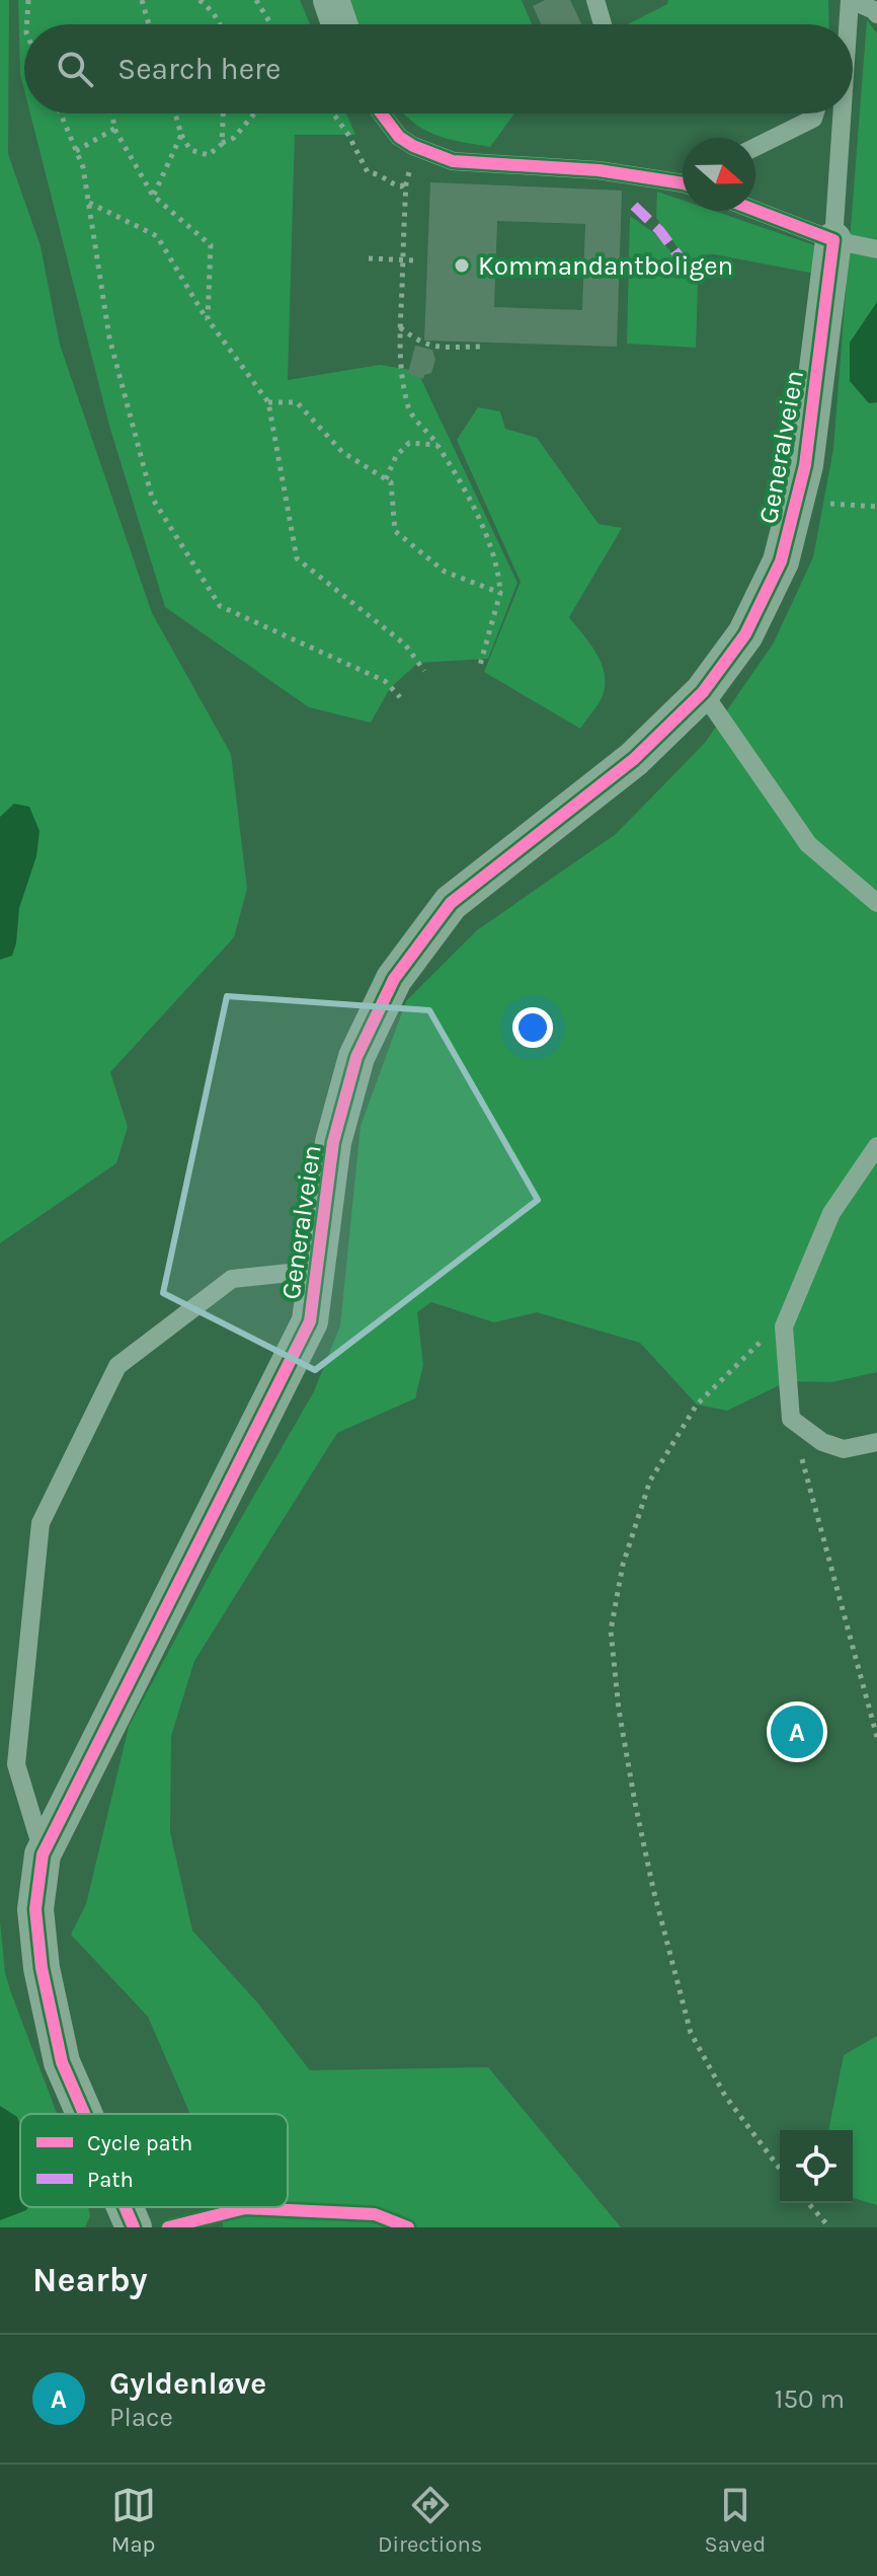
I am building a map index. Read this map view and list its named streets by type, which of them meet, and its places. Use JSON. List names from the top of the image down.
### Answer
{
  "streets": {
    "street": ["Generalveien"]
  },
  "places": ["Kommandantboligen"],
  "legend": ["Cycle path", "Path"],
  "north": "right",
  "page": {
    "search": "Search here",
    "pins": "A",
    "heading": "Nearby",
    "list": [
      {
        "mark": "A",
        "name": "Gyldenløve",
        "note": "Place",
        "value": "150 m"
      }
    ],
    "nav": ["Map", "Directions", "Saved"]
  }
}
